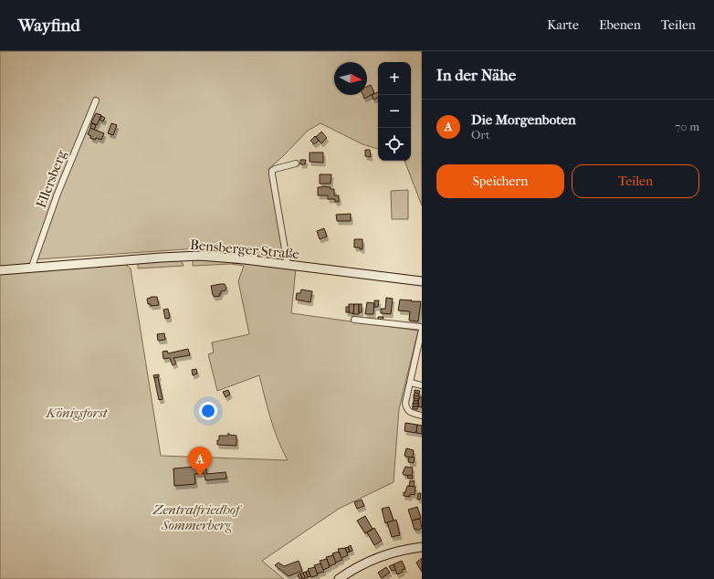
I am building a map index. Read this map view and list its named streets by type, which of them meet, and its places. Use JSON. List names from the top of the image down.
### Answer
{
  "streets": {
    "main road": ["Bensberger Straße"],
    "street": ["Ellersberg"]
  },
  "crossings": [
    ["Ellersberg", "Bensberger Straße"]
  ],
  "parks": ["Königsforst", "Zentralfriedhof Sommerberg"],
  "north": "right",
  "page": {
    "header": "Wayfind",
    "nav": ["Karte", "Ebenen", "Teilen"],
    "heading": "In der Nähe",
    "map_buttons": ["+", "−"],
    "list": [
      {
        "mark": "A",
        "name": "Die Morgenboten",
        "note": "Ort",
        "value": "70 m"
      }
    ],
    "buttons": ["Speichern", "Teilen"],
    "pins": "A"
  }
}
